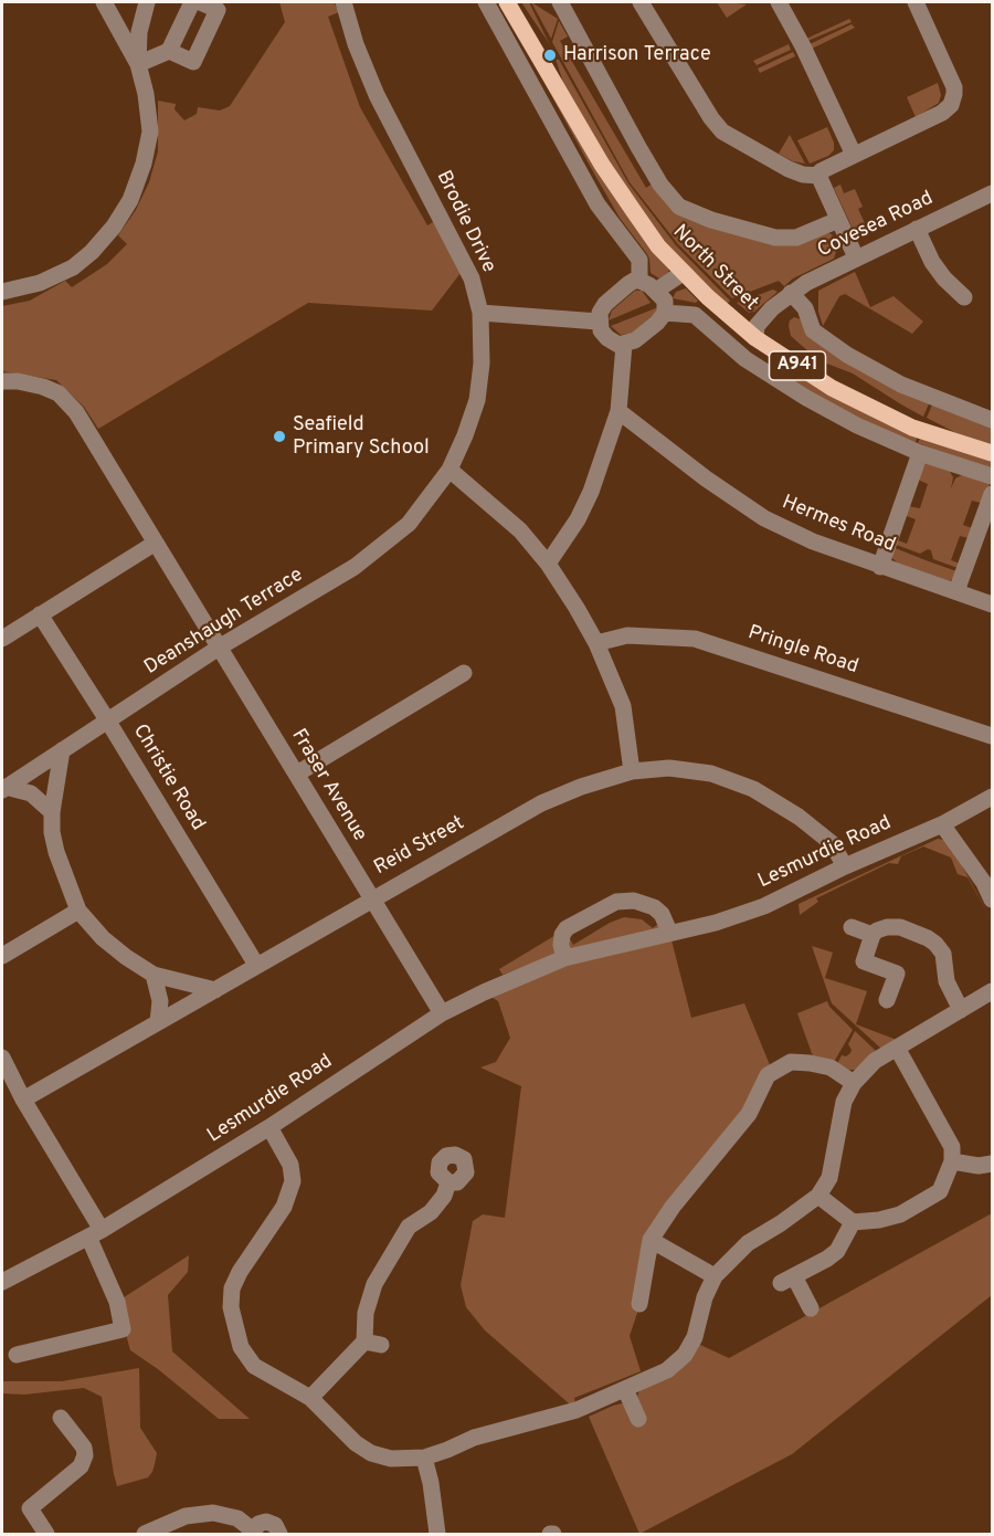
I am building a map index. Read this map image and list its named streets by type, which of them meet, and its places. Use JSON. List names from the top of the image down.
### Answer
{
  "streets": {
    "main road": ["North Street", "A941"],
    "street": [
      "Brodie Drive",
      "Covesea Road",
      "Hermes Road",
      "Deanshaugh Terrace",
      "Pringle Road",
      "Christie Road",
      "Fraser Avenue",
      "Reid Street",
      "Lesmurdie Road"
    ]
  },
  "crossings": [
    ["Brodie Drive", "Deanshaugh Terrace"],
    ["Covesea Road", "North Street"],
    ["Deanshaugh Terrace", "Christie Road"],
    ["Deanshaugh Terrace", "Fraser Avenue"],
    ["Christie Road", "Reid Street"],
    ["Fraser Avenue", "Reid Street"],
    ["Fraser Avenue", "Lesmurdie Road"],
    ["Reid Street", "Lesmurdie Road"]
  ],
  "places": ["Harrison Terrace", "Seafield Primary School"]
}
